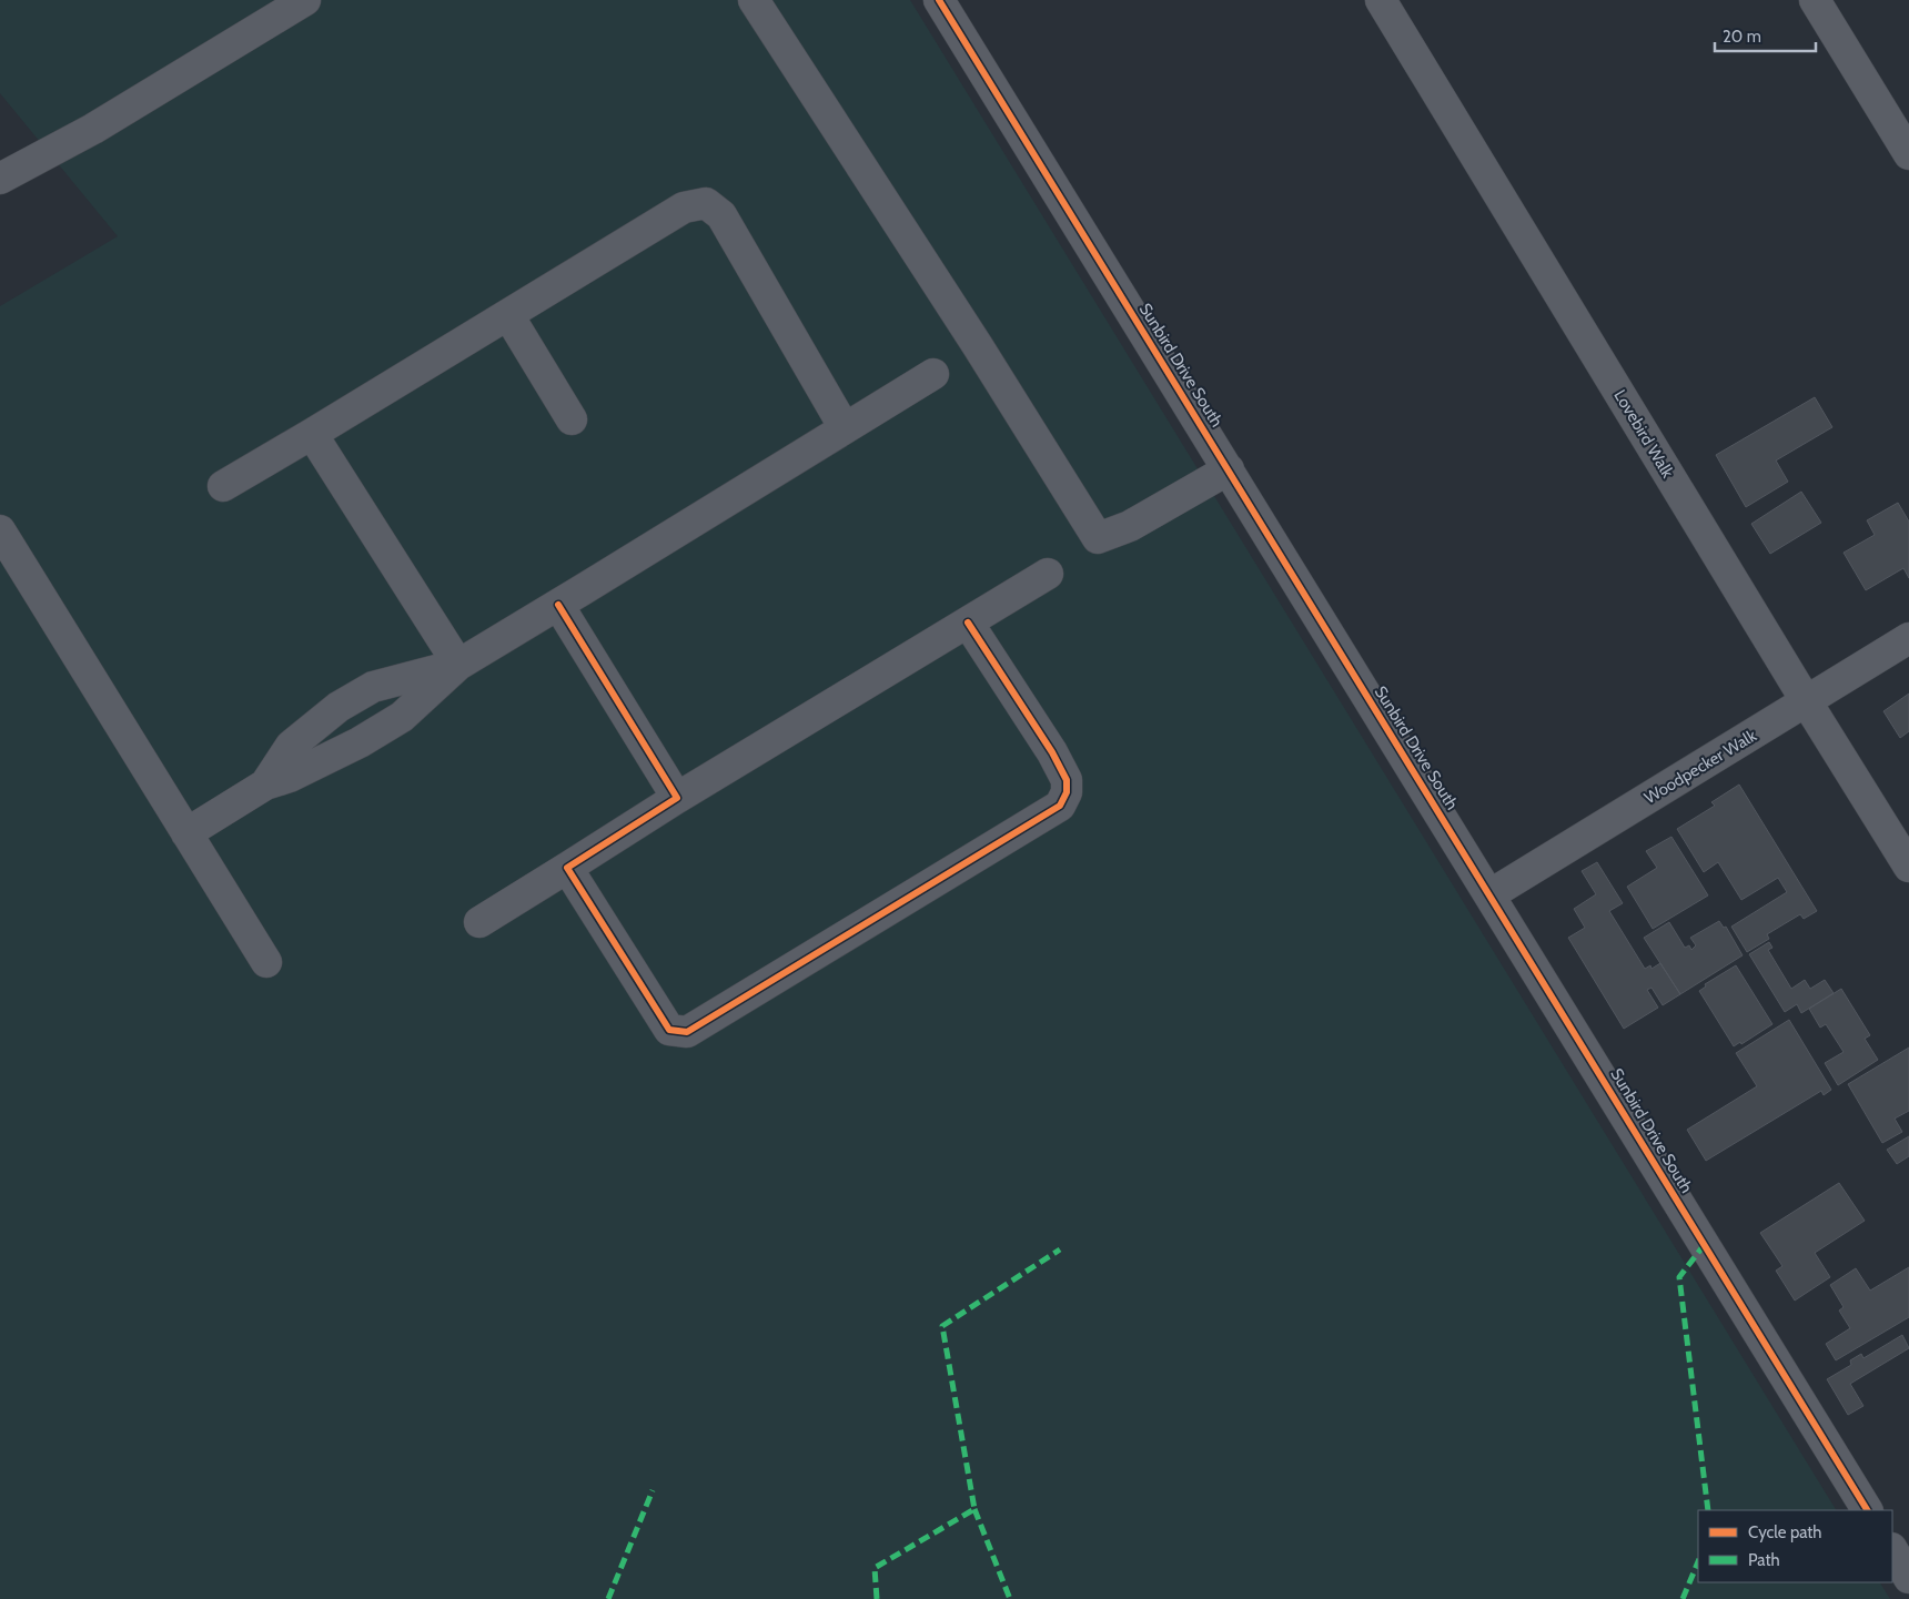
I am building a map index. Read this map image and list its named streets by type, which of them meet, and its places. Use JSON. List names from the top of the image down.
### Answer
{
  "streets": {
    "street": ["Sunbird Drive South", "Lovebird Walk", "Woodpecker Walk"]
  },
  "crossings": [
    ["Sunbird Drive South", "Woodpecker Walk"],
    ["Lovebird Walk", "Woodpecker Walk"]
  ],
  "legend": ["Cycle path", "Path"],
  "scale_bar": "20 m"
}
